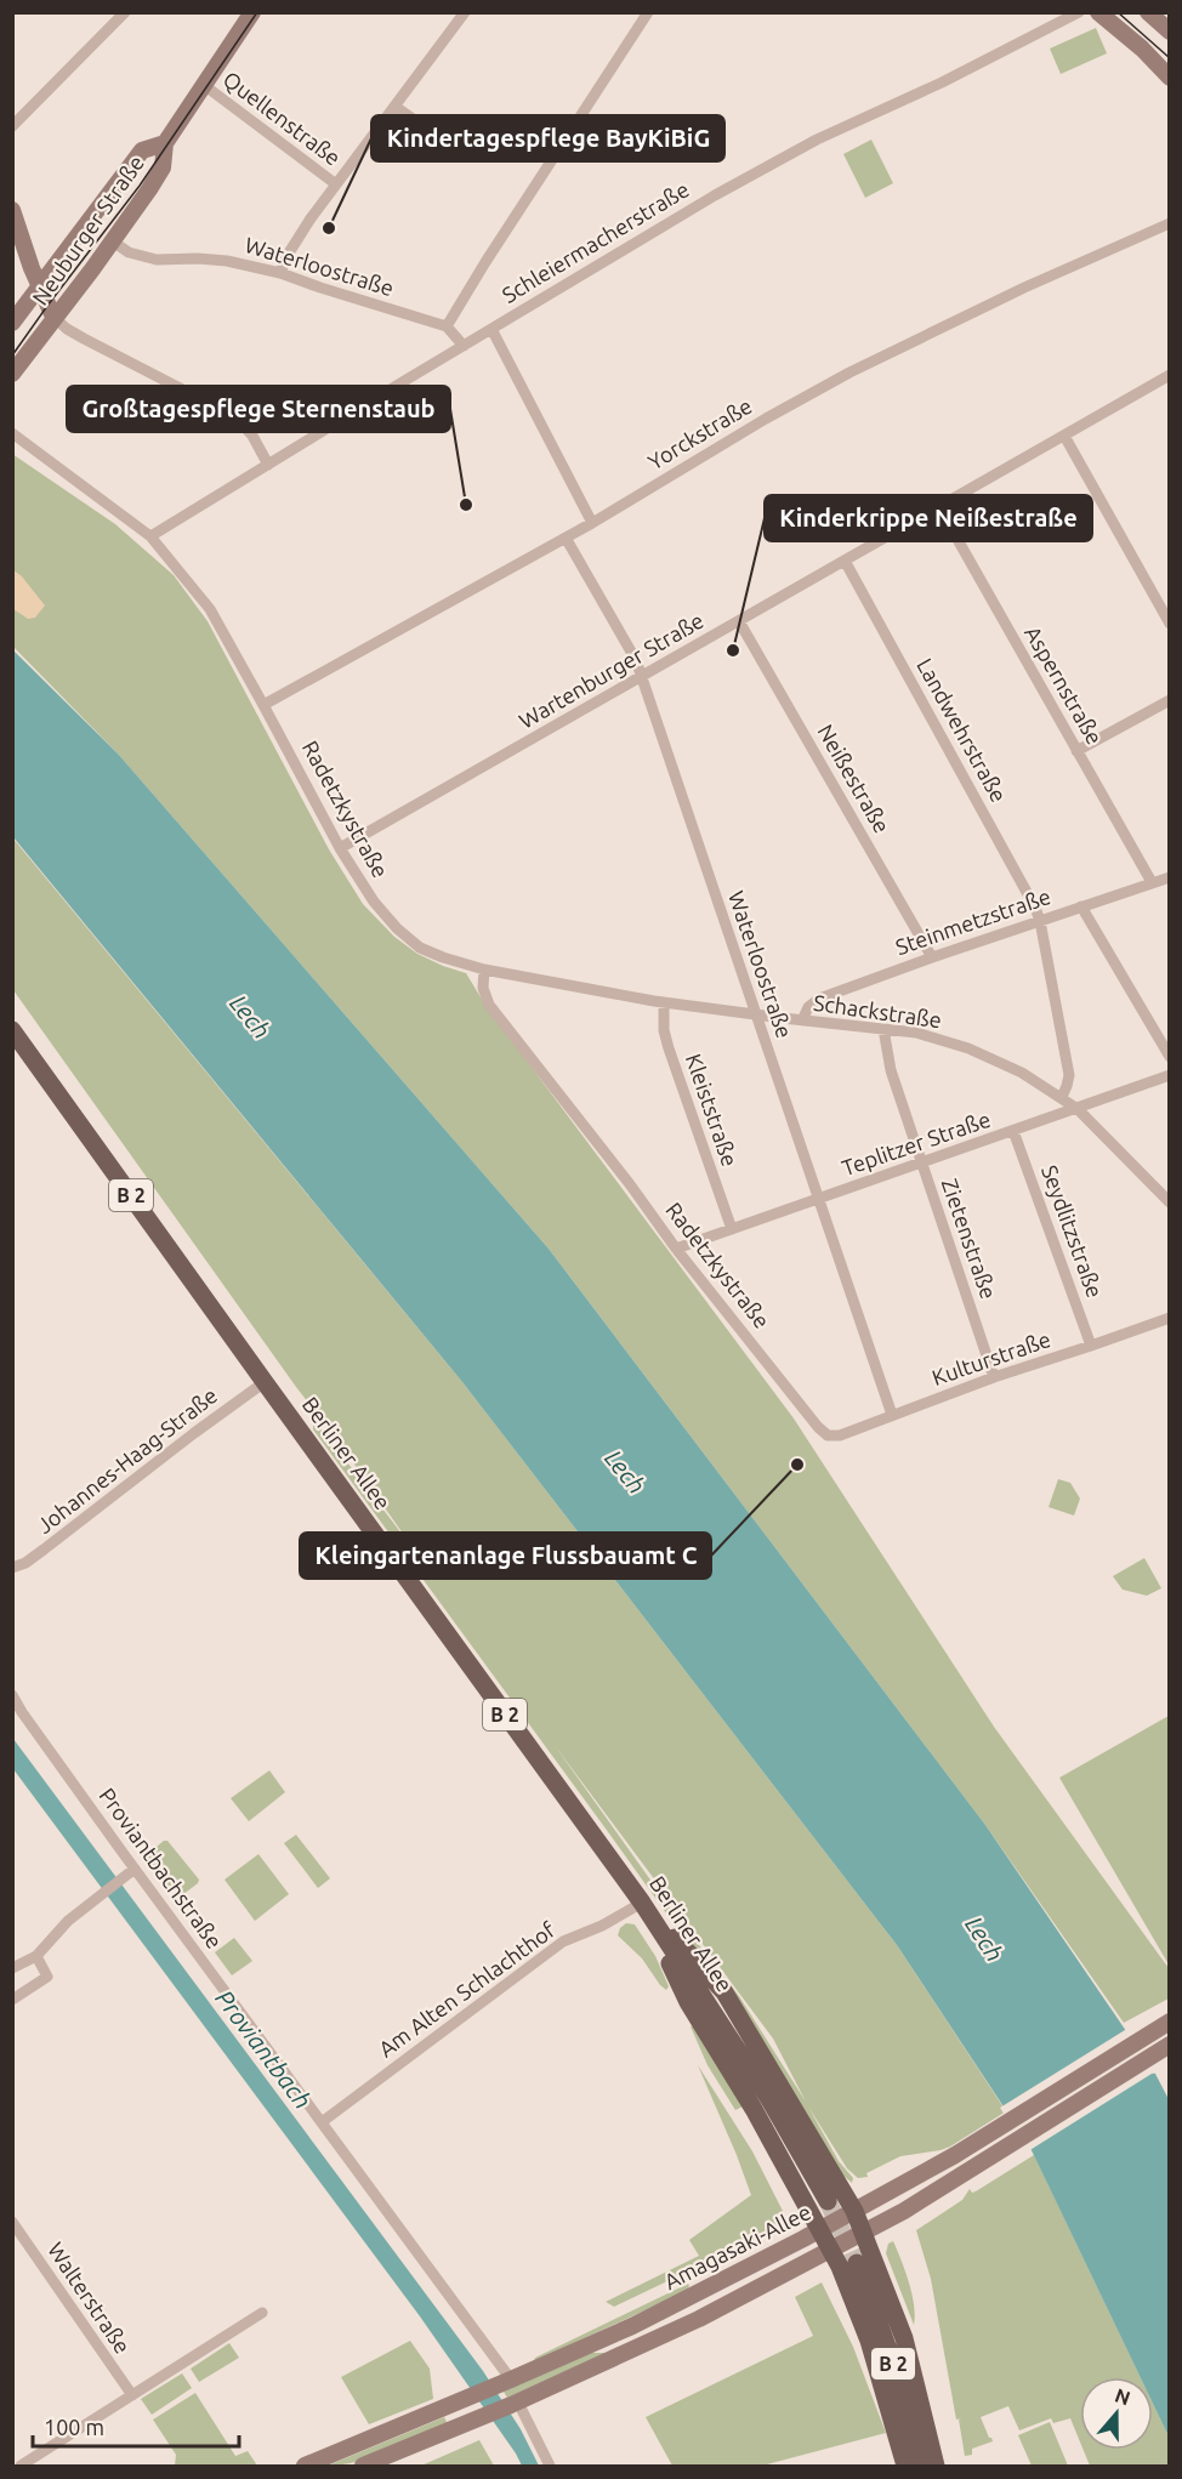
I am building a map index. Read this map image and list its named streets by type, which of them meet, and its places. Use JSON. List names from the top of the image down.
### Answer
{
  "streets": {
    "main road": [
      "Neuburger Straße",
      "B 2",
      "Berliner Allee",
      "Amagasaki-Allee"
    ],
    "street": [
      "Quellenstraße",
      "Schleiermacherstraße",
      "Waterloostraße",
      "Yorckstraße",
      "Wartenburger Straße",
      "Aspernstraße",
      "Landwehrstraße",
      "Neißestraße",
      "Radetzkystraße",
      "Steinmetzstraße",
      "Schackstraße",
      "Kleiststraße",
      "Teplitzer Straße",
      "Seydlitzstraße",
      "Zietenstraße",
      "Kulturstraße",
      "Johannes-Haag-Straße",
      "Proviantbachstraße",
      "Am Alten Schlachthof",
      "Walterstraße"
    ]
  },
  "crossings": [
    ["Quellenstraße", "Neuburger Straße"],
    ["Quellenstraße", "Waterloostraße"],
    ["Neuburger Straße", "Waterloostraße"],
    ["Schleiermacherstraße", "Radetzkystraße"],
    ["Waterloostraße", "Yorckstraße"],
    ["Waterloostraße", "Wartenburger Straße"],
    ["Waterloostraße", "Schackstraße"],
    ["Waterloostraße", "Teplitzer Straße"],
    ["Waterloostraße", "Kulturstraße"],
    ["Yorckstraße", "Radetzkystraße"],
    ["Wartenburger Straße", "Aspernstraße"],
    ["Wartenburger Straße", "Landwehrstraße"],
    ["Wartenburger Straße", "Neißestraße"],
    ["Wartenburger Straße", "Radetzkystraße"],
    ["Aspernstraße", "Steinmetzstraße"],
    ["Landwehrstraße", "Steinmetzstraße"],
    ["Landwehrstraße", "Schackstraße"],
    ["Neißestraße", "Steinmetzstraße"],
    ["Radetzkystraße", "Schackstraße"],
    ["Radetzkystraße", "Teplitzer Straße"],
    ["Radetzkystraße", "Kulturstraße"],
    ["Steinmetzstraße", "Schackstraße"],
    ["Schackstraße", "Kleiststraße"],
    ["Schackstraße", "Teplitzer Straße"],
    ["Schackstraße", "Zietenstraße"],
    ["Kleiststraße", "Teplitzer Straße"],
    ["Teplitzer Straße", "Seydlitzstraße"],
    ["Teplitzer Straße", "Zietenstraße"],
    ["Seydlitzstraße", "Kulturstraße"],
    ["Zietenstraße", "Kulturstraße"],
    ["Berliner Allee", "Johannes-Haag-Straße"],
    ["Berliner Allee", "Am Alten Schlachthof"],
    ["Proviantbachstraße", "Am Alten Schlachthof"],
    ["Proviantbachstraße", "Amagasaki-Allee"]
  ],
  "water": ["Lech", "Proviantbach"],
  "places": [
    "Kindertagespflege BayKiBiG",
    "Großtagespflege Sternenstaub",
    "Kinderkrippe Neißestraße",
    "Kleingartenanlage Flussbauamt C"
  ],
  "scale_bar": "100 m",
  "north": "top"
}
